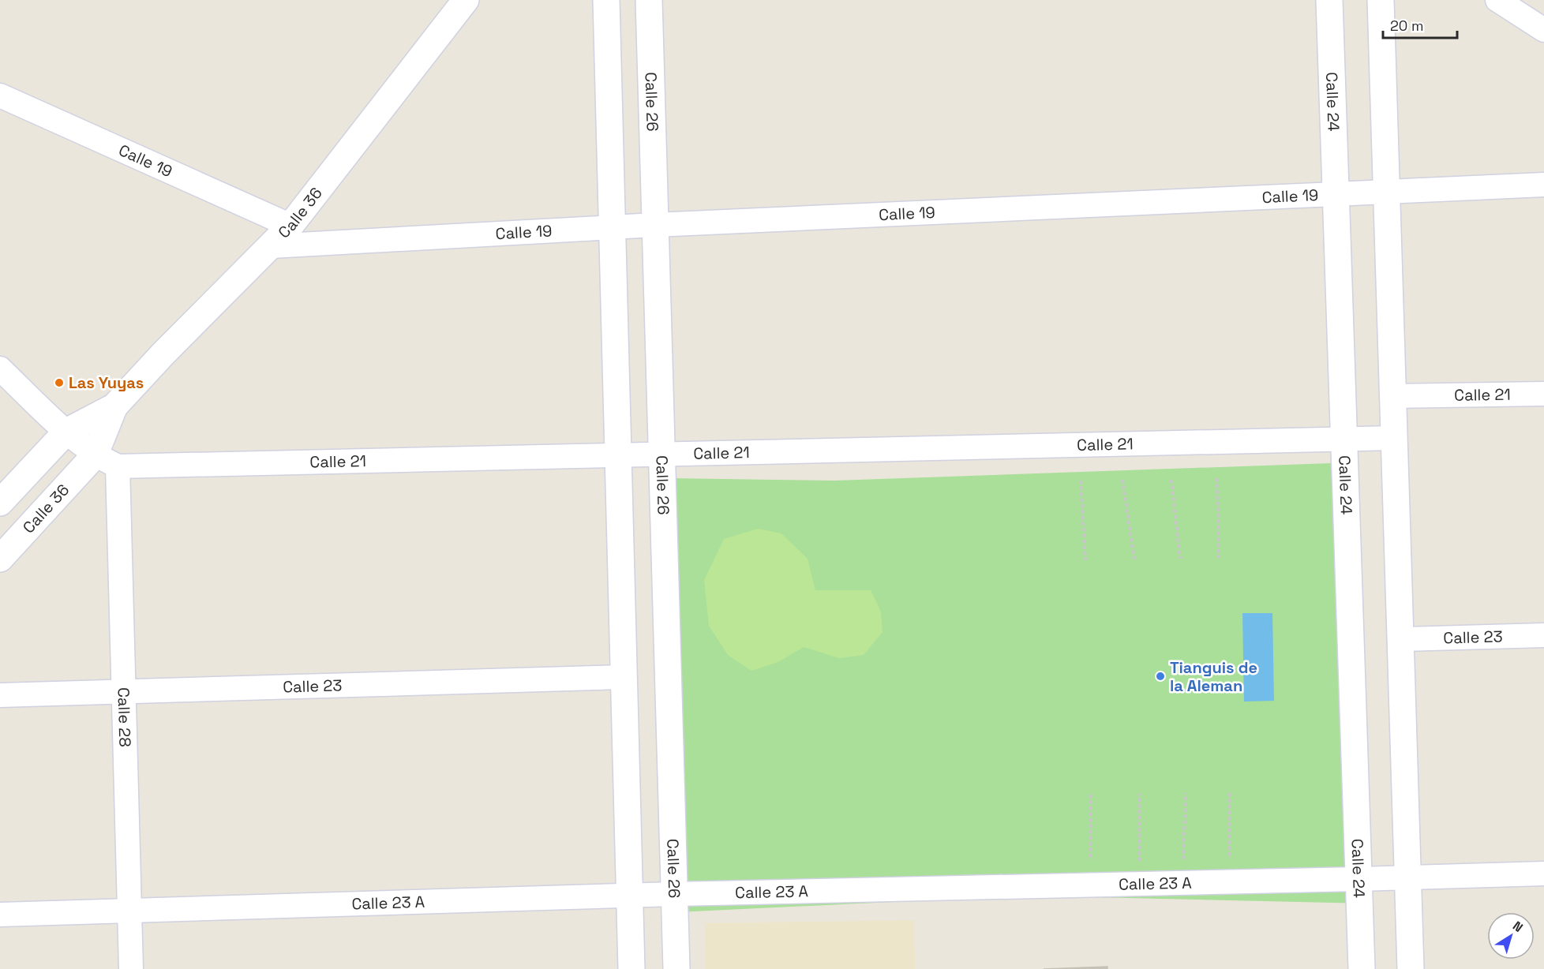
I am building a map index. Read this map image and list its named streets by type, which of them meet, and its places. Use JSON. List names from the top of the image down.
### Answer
{
  "streets": {
    "street": [
      "Calle 26",
      "Calle 24",
      "Calle 19",
      "Calle 36",
      "Calle 21",
      "Calle 23",
      "Calle 28",
      "Calle 23 A"
    ]
  },
  "crossings": [
    ["Calle 26", "Calle 19"],
    ["Calle 26", "Calle 21"],
    ["Calle 26", "Calle 23 A"],
    ["Calle 24", "Calle 19"],
    ["Calle 24", "Calle 21"],
    ["Calle 24", "Calle 23 A"],
    ["Calle 19", "Calle 36"],
    ["Calle 36", "Calle 21"],
    ["Calle 21", "Calle 28"],
    ["Calle 23", "Calle 28"],
    ["Calle 28", "Calle 23 A"]
  ],
  "places": ["Las Yuyas", "Tianguis de la Aleman"],
  "scale_bar": "20 m",
  "north": "top right"
}
